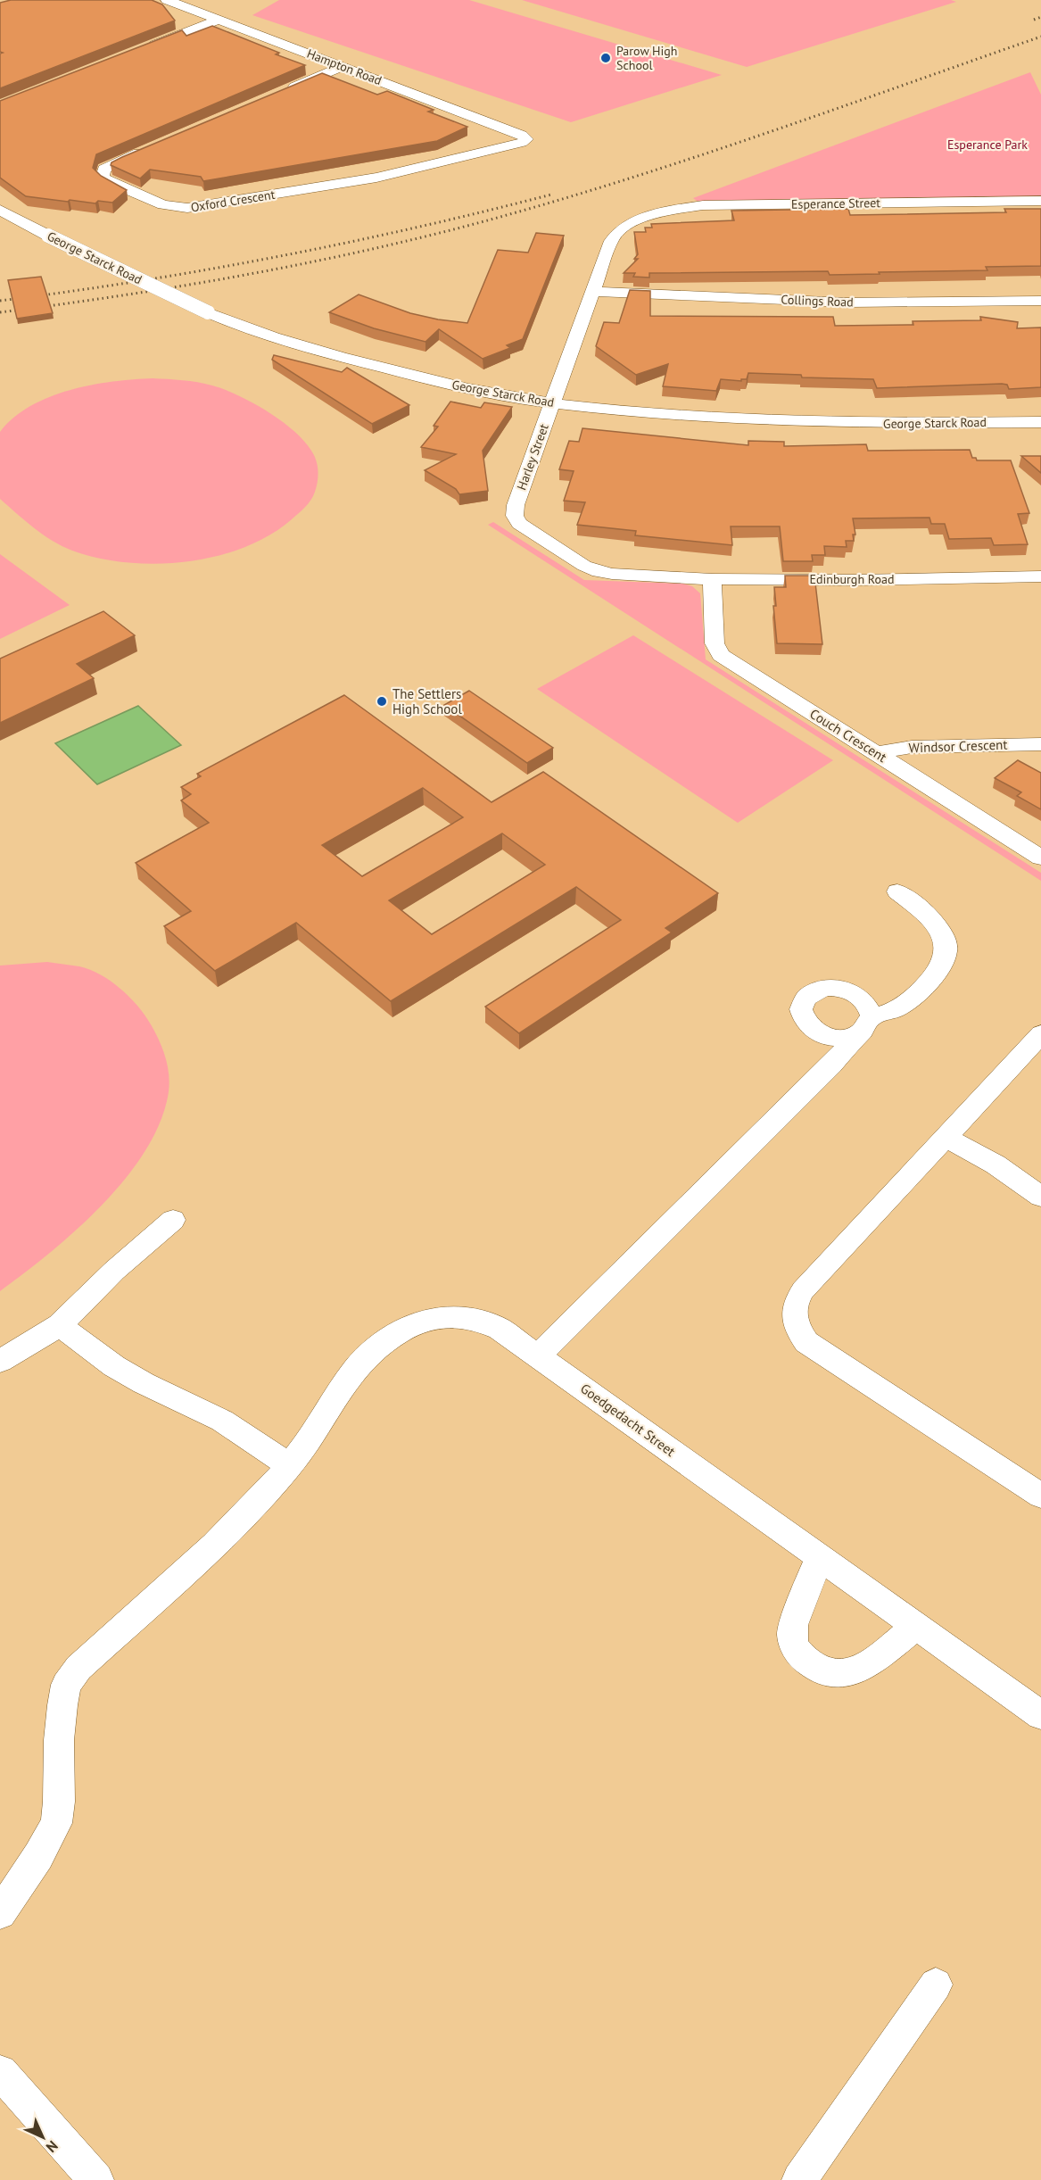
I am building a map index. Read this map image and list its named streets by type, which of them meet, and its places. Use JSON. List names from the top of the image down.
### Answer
{
  "streets": {
    "street": [
      "Hampton Road",
      "Oxford Crescent",
      "Esperance Street",
      "George Starck Road",
      "Collings Road",
      "Harley Street",
      "Edinburgh Road",
      "Couch Crescent",
      "Windsor Crescent",
      "Goedgedacht Street"
    ]
  },
  "crossings": [
    ["Hampton Road", "Oxford Crescent"],
    ["Esperance Street", "Harley Street"],
    ["George Starck Road", "Harley Street"],
    ["Collings Road", "Harley Street"],
    ["Harley Street", "Edinburgh Road"],
    ["Edinburgh Road", "Couch Crescent"],
    ["Couch Crescent", "Windsor Crescent"]
  ],
  "parks": ["Esperance Park"],
  "places": ["Parow High School", "The Settlers High School"],
  "north": "bottom right"
}
